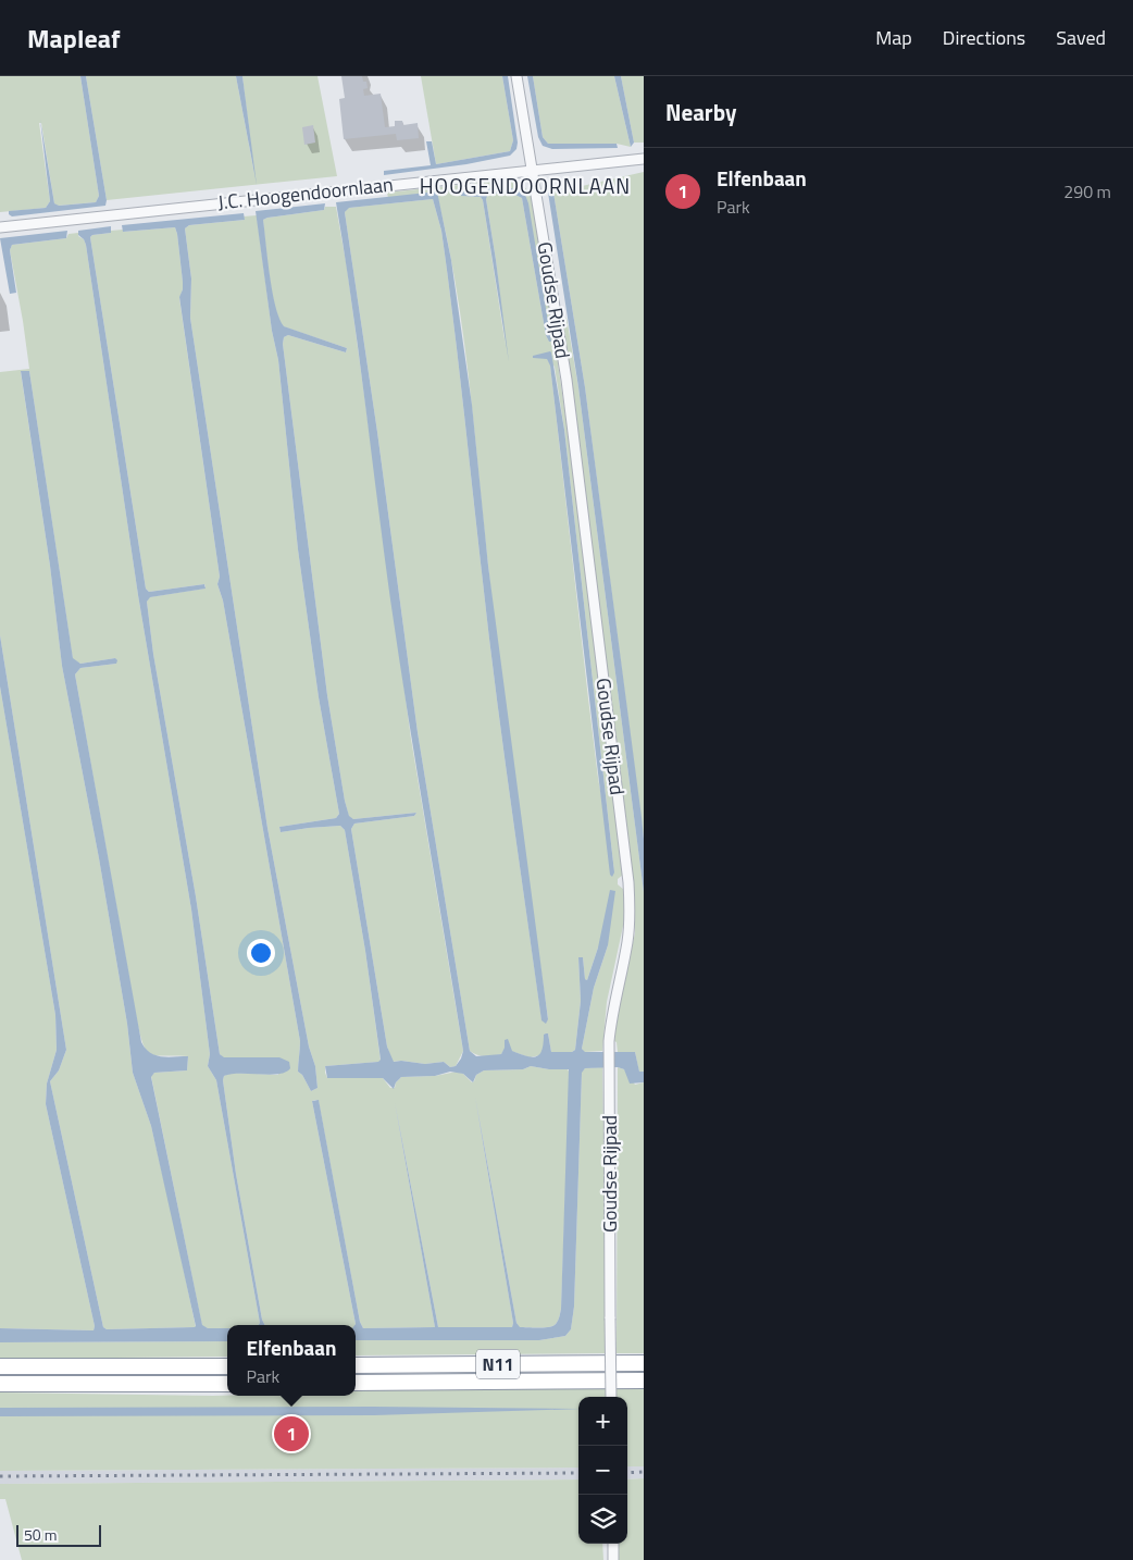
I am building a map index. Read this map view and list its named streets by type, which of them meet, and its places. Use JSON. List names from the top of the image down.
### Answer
{
  "streets": {
    "highway": ["N11"],
    "street": ["J.C. Hoogendoornlaan", "Goudse Rijpad"]
  },
  "crossings": [
    ["J.C. Hoogendoornlaan", "Goudse Rijpad"]
  ],
  "districts": ["HOOGENDOORNLAAN"],
  "scale_bar": "50 m",
  "page": {
    "header": "Mapleaf",
    "nav": ["Map", "Directions", "Saved"],
    "heading": "Nearby",
    "list": [
      {
        "mark": "1",
        "name": "Elfenbaan",
        "note": "Park",
        "value": "290 m"
      }
    ],
    "popup": ["Elfenbaan", "Park"],
    "map_buttons": ["+", "−"],
    "pins": "1",
    "scale": "50 m"
  }
}
